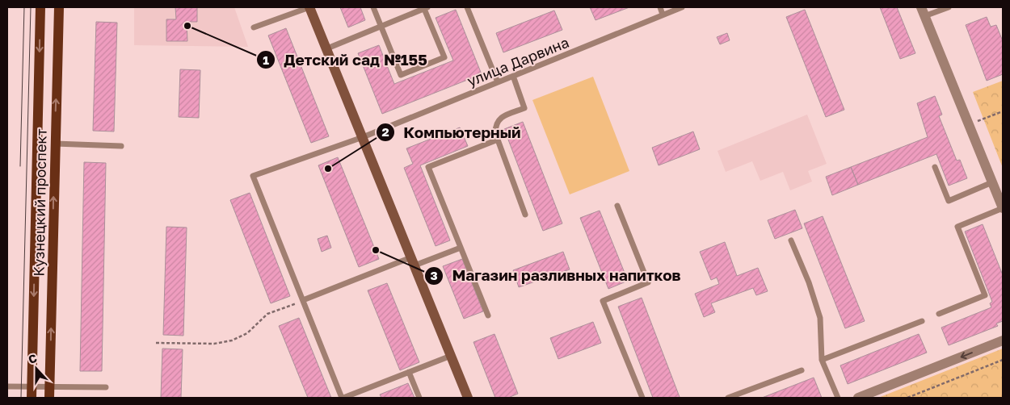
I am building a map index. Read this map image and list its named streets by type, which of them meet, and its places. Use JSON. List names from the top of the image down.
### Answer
{
  "streets": {
    "main road": ["Кузнецкий проспект"],
    "lane": ["улица Дарвина"]
  },
  "places": ["Детский сад №155", "Компьютерный", "Магазин разливных напитков"],
  "north": "top"
}
